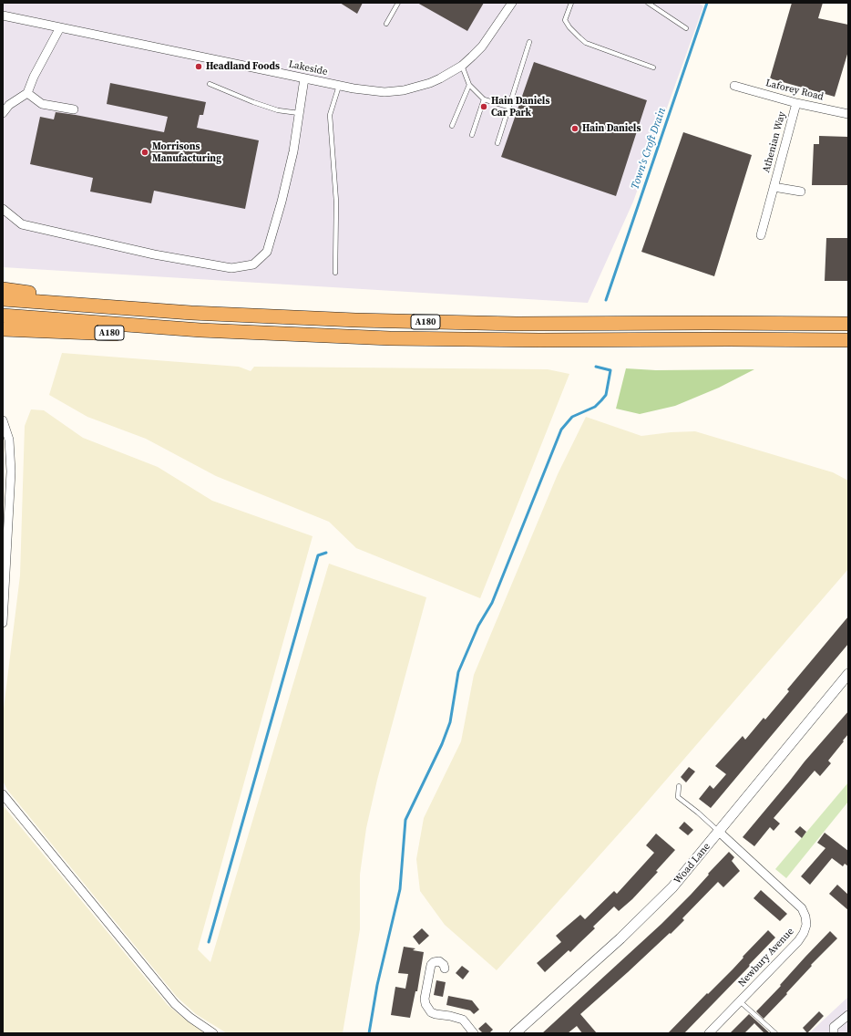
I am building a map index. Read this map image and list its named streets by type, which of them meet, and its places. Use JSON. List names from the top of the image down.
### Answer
{
  "streets": {
    "highway": ["A180"],
    "street": [
      "Lakeside",
      "Laforey Road",
      "Athenian Way",
      "Woad Lane",
      "Newbury Avenue"
    ]
  },
  "crossings": [
    ["Laforey Road", "Athenian Way"],
    ["Woad Lane", "Newbury Avenue"]
  ],
  "water": ["Town's Croft Drain"],
  "places": [
    "Headland Foods",
    "Hain Daniels Car Park",
    "Hain Daniels",
    "Morrisons Manufacturing"
  ]
}
